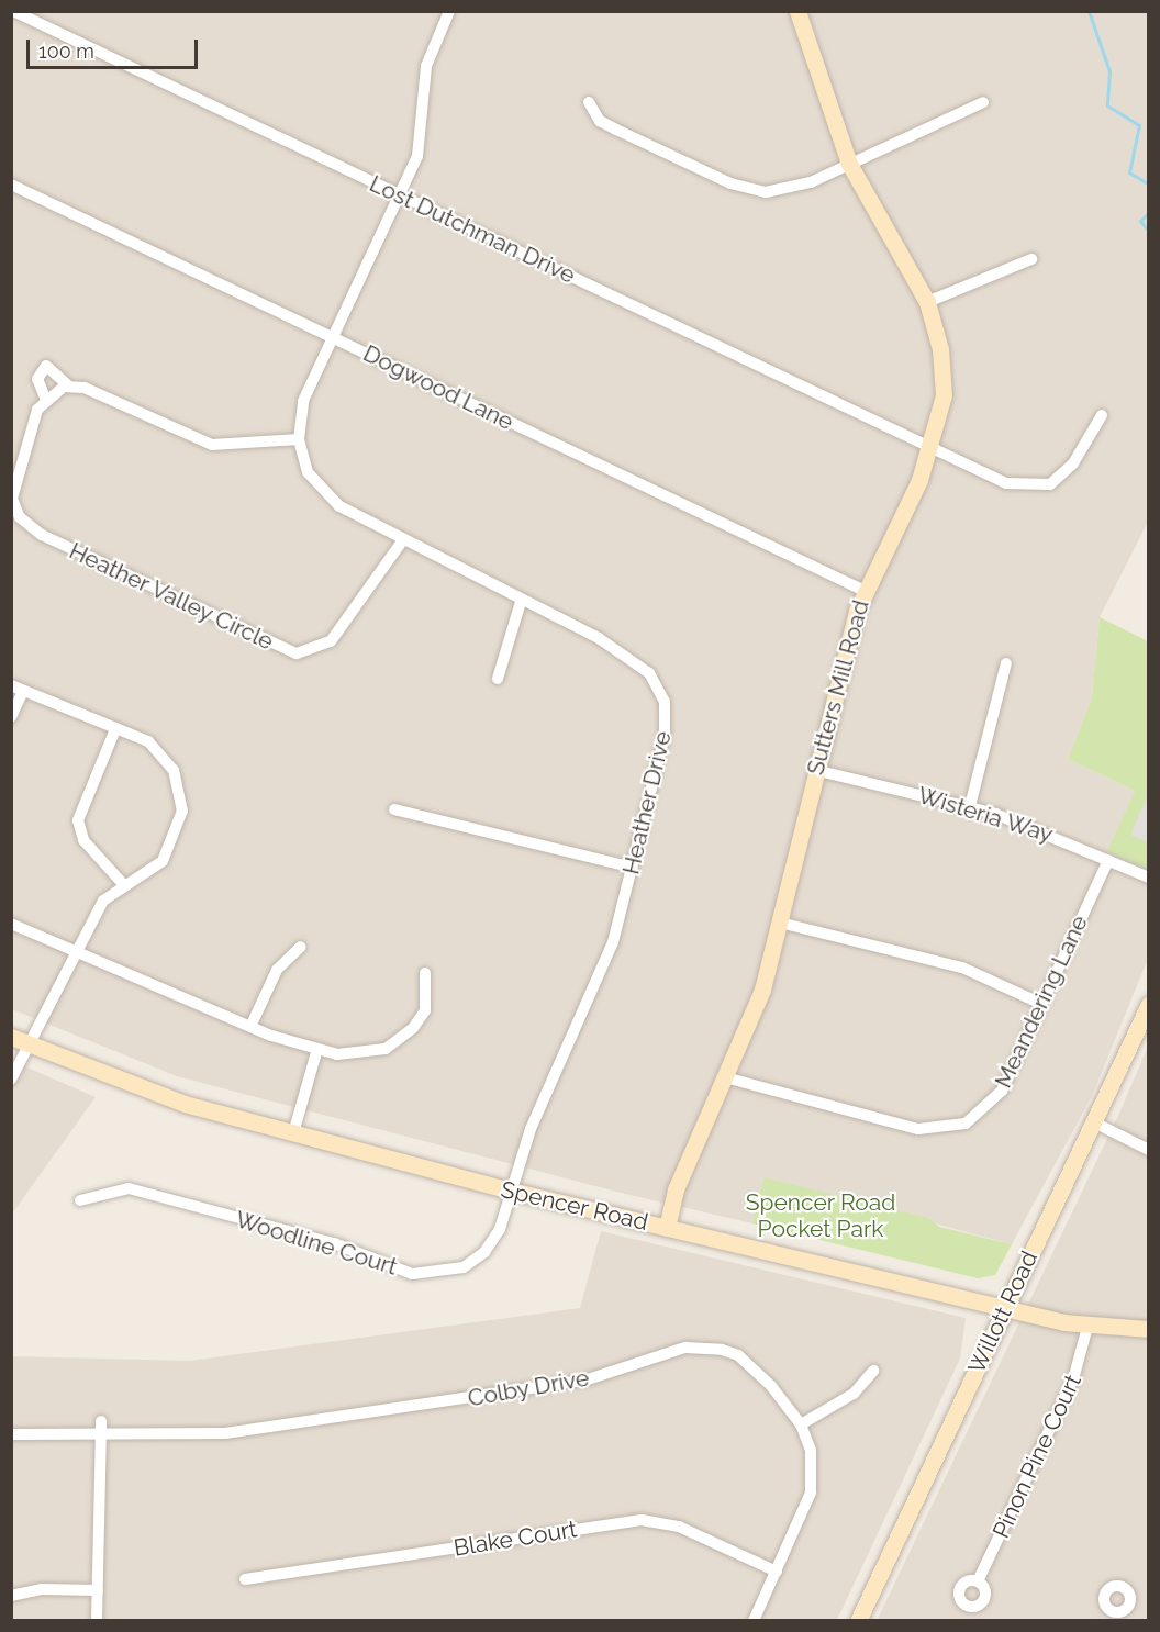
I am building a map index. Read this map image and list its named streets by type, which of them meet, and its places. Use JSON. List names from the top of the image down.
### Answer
{
  "streets": {
    "main road": ["Sutters Mill Road", "Spencer Road", "Willott Road"],
    "street": [
      "Lost Dutchman Drive",
      "Dogwood Lane",
      "Heather Valley Circle",
      "Heather Drive",
      "Wisteria Way",
      "Meandering Lane",
      "Woodline Court",
      "Colby Drive",
      "Pinon Pine Court",
      "Blake Court"
    ]
  },
  "crossings": [
    ["Lost Dutchman Drive", "Sutters Mill Road"],
    ["Dogwood Lane", "Sutters Mill Road"],
    ["Heather Valley Circle", "Heather Drive"],
    ["Sutters Mill Road", "Wisteria Way"],
    ["Sutters Mill Road", "Meandering Lane"],
    ["Sutters Mill Road", "Spencer Road"],
    ["Heather Drive", "Spencer Road"],
    ["Heather Drive", "Woodline Court"],
    ["Wisteria Way", "Meandering Lane"],
    ["Spencer Road", "Woodline Court"],
    ["Spencer Road", "Willott Road"],
    ["Spencer Road", "Pinon Pine Court"],
    ["Colby Drive", "Blake Court"]
  ],
  "parks": ["Spencer Road Pocket Park"],
  "scale_bar": "100 m"
}
